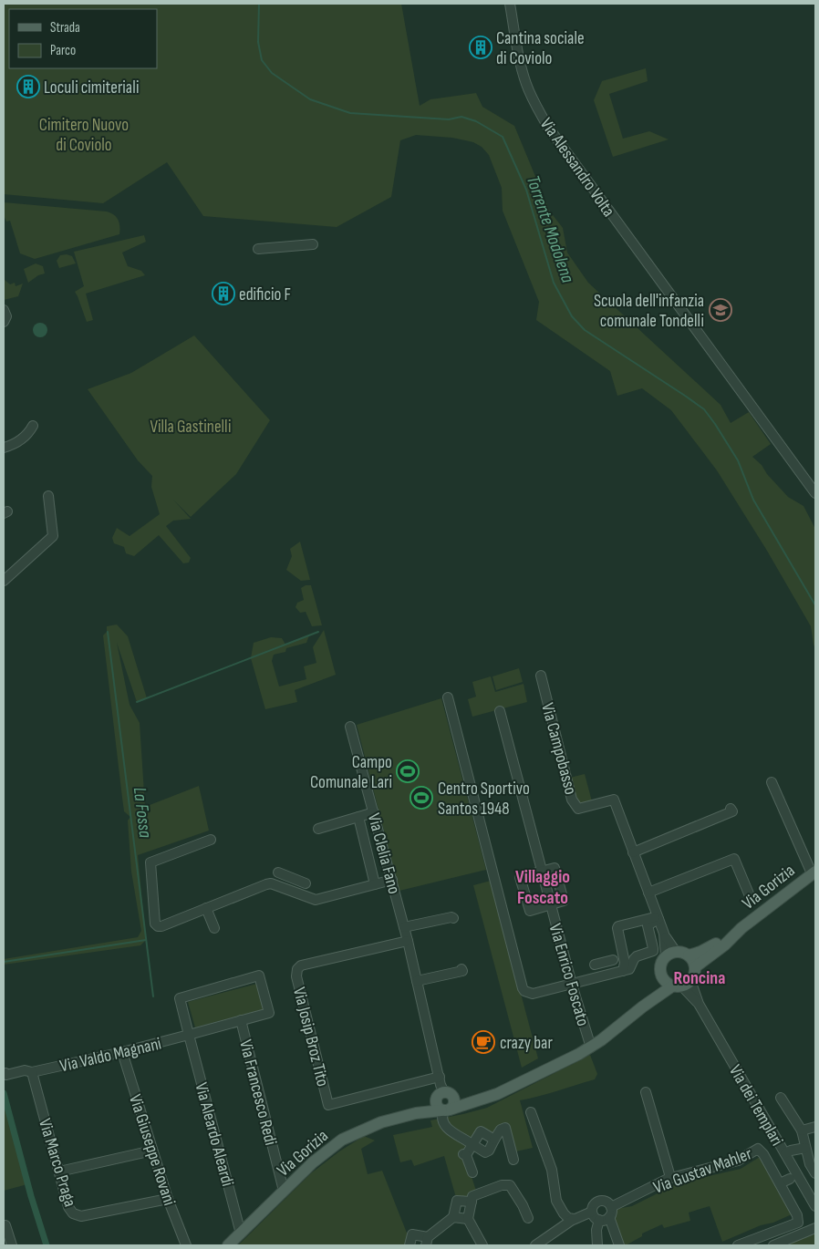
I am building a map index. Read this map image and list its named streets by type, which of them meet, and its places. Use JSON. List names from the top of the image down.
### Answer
{
  "streets": {
    "main road": ["Via Gorizia"],
    "street": [
      "Via Alessandro Volta",
      "Via Campobasso",
      "Via Clelia Fano",
      "Via Enrico Foscato",
      "Via Josip Broz Tito",
      "Via Valdo Magnani",
      "Via Francesco Redi",
      "Via dei Templari",
      "Via Aleardo Aleardi",
      "Via Giuseppe Rovani",
      "Via Marco Praga",
      "Via Gustav Mahler"
    ]
  },
  "crossings": [
    ["Via Campobasso", "Via Gorizia"],
    ["Via Campobasso", "Via dei Templari"],
    ["Via Clelia Fano", "Via Gorizia"],
    ["Via Clelia Fano", "Via Josip Broz Tito"],
    ["Via Gorizia", "Via Enrico Foscato"],
    ["Via Gorizia", "Via Francesco Redi"],
    ["Via Gorizia", "Via dei Templari"],
    ["Via Gorizia", "Via Aleardo Aleardi"],
    ["Via Valdo Magnani", "Via Aleardo Aleardi"],
    ["Via Valdo Magnani", "Via Giuseppe Rovani"],
    ["Via Valdo Magnani", "Via Marco Praga"],
    ["Via Francesco Redi", "Via Aleardo Aleardi"],
    ["Via Giuseppe Rovani", "Via Marco Praga"]
  ],
  "districts": ["Villaggio Foscato", "Roncina"],
  "water": ["Torrente Modolena", "La Fossa"],
  "parks": ["Cimitero Nuovo di Coviolo", "Villa Gastinelli"],
  "places": {
    "building": ["Cantina sociale di Coviolo", "Loculi cimiteriali", "edificio F"],
    "school or university": ["Scuola dell'infanzia comunale Tondelli"],
    "sports": ["Campo Comunale Lari", "Centro Sportivo Santos 1948"],
    "cafe": ["crazy bar"]
  },
  "legend": ["Strada", "Parco"]
}
